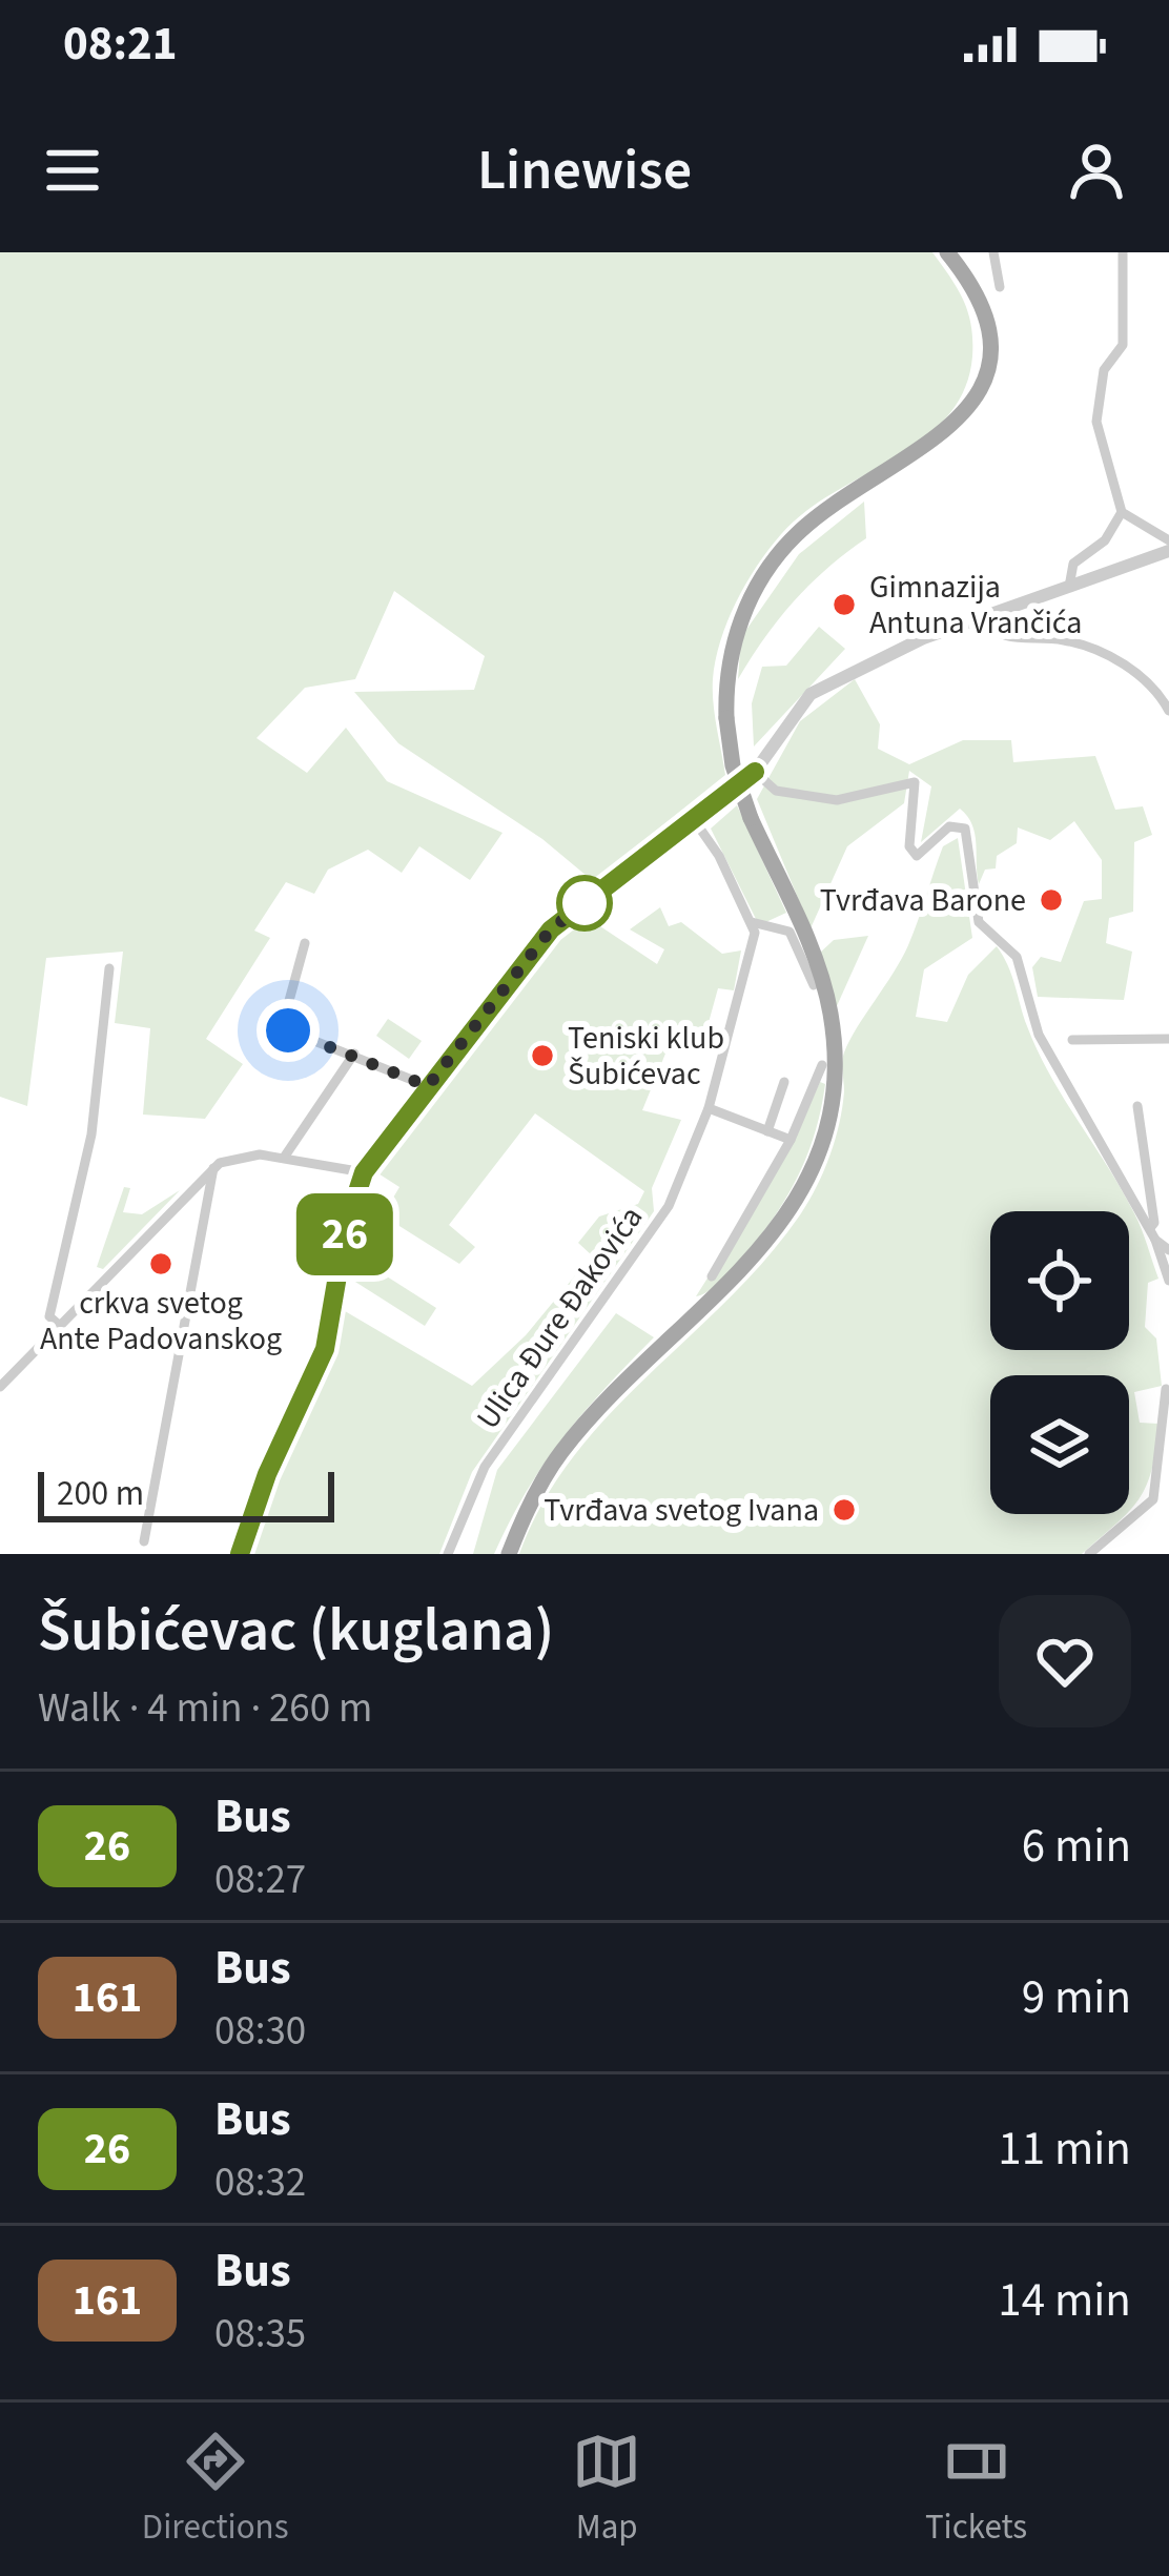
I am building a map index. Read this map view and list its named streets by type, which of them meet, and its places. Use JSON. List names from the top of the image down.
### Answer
{
  "streets": {
    "street": ["Ulica Đure Đakovića"]
  },
  "places": [
    "Gimnazija Antuna Vrančića",
    "Tvrđava Barone",
    "Teniski klub Šubićevac",
    "crkva svetog Ante Padovanskog",
    "Tvrđava svetog Ivana"
  ],
  "lines": ["bus line 26"],
  "scale_bar": "200 m",
  "page": {
    "status": "08:21",
    "header": "Linewise",
    "on_map": "26",
    "scale": "200 m",
    "heading": ["Šubićevac (kuglana)", "Walk · 4 min · 260 m"],
    "list": [
      {
        "mark": "26",
        "name": "Bus",
        "note": "08:27",
        "value": "6 min"
      },
      {
        "mark": "161",
        "name": "Bus",
        "note": "08:30",
        "value": "9 min"
      },
      {
        "mark": "26",
        "name": "Bus",
        "note": "08:32",
        "value": "11 min"
      },
      {
        "mark": "161",
        "name": "Bus",
        "note": "08:35",
        "value": "14 min"
      }
    ],
    "tabs": ["Directions", "Map", "Tickets"]
  }
}
